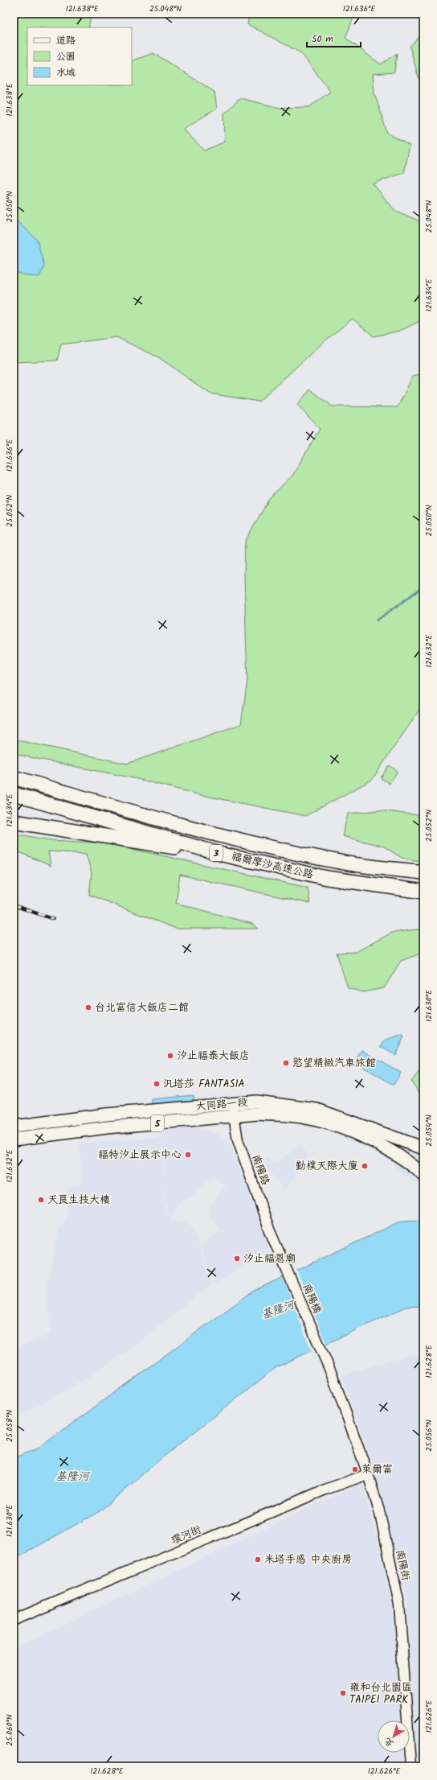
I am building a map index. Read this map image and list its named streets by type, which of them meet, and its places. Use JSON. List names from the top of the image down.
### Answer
{
  "streets": {
    "highway": ["3", "福爾摩沙高速公路"],
    "main road": ["大同路一段", "5"],
    "street": [
      "南陽路",
      "南陽橋",
      "環河街",
      "南陽街"
    ]
  },
  "crossings": [
    ["大同路一段", "南陽路"],
    ["南陽路", "南陽橋"],
    ["南陽橋", "南陽街"],
    ["環河街", "南陽街"]
  ],
  "water": ["基隆河"],
  "places": [
    "台北富信大飯店二館",
    "汐止福泰大飯店",
    "慾望精緻汽車旅館",
    "汎塔莎 FANTASIA",
    "福特汐止展示中心",
    "勤樸天際大廈",
    "天良生技大樓",
    "汐止福恩廟",
    "萊爾富",
    "米塔手感 中央廚房",
    "雍和台北園區 TAIPEI PARK"
  ],
  "legend": ["道路", "公園", "水域"],
  "scale_bar": "50 m",
  "north": "bottom left",
  "coordinates": [
    "121.638°E",
    "25.048°N",
    "121.636°E",
    "25.050°N",
    "121.634°E",
    "25.052°N",
    "121.632°E",
    "121.630°E",
    "25.054°N",
    "121.628°E",
    "25.058°N",
    "25.056°N",
    "121.626°E",
    "25.060°N"
  ]
}
